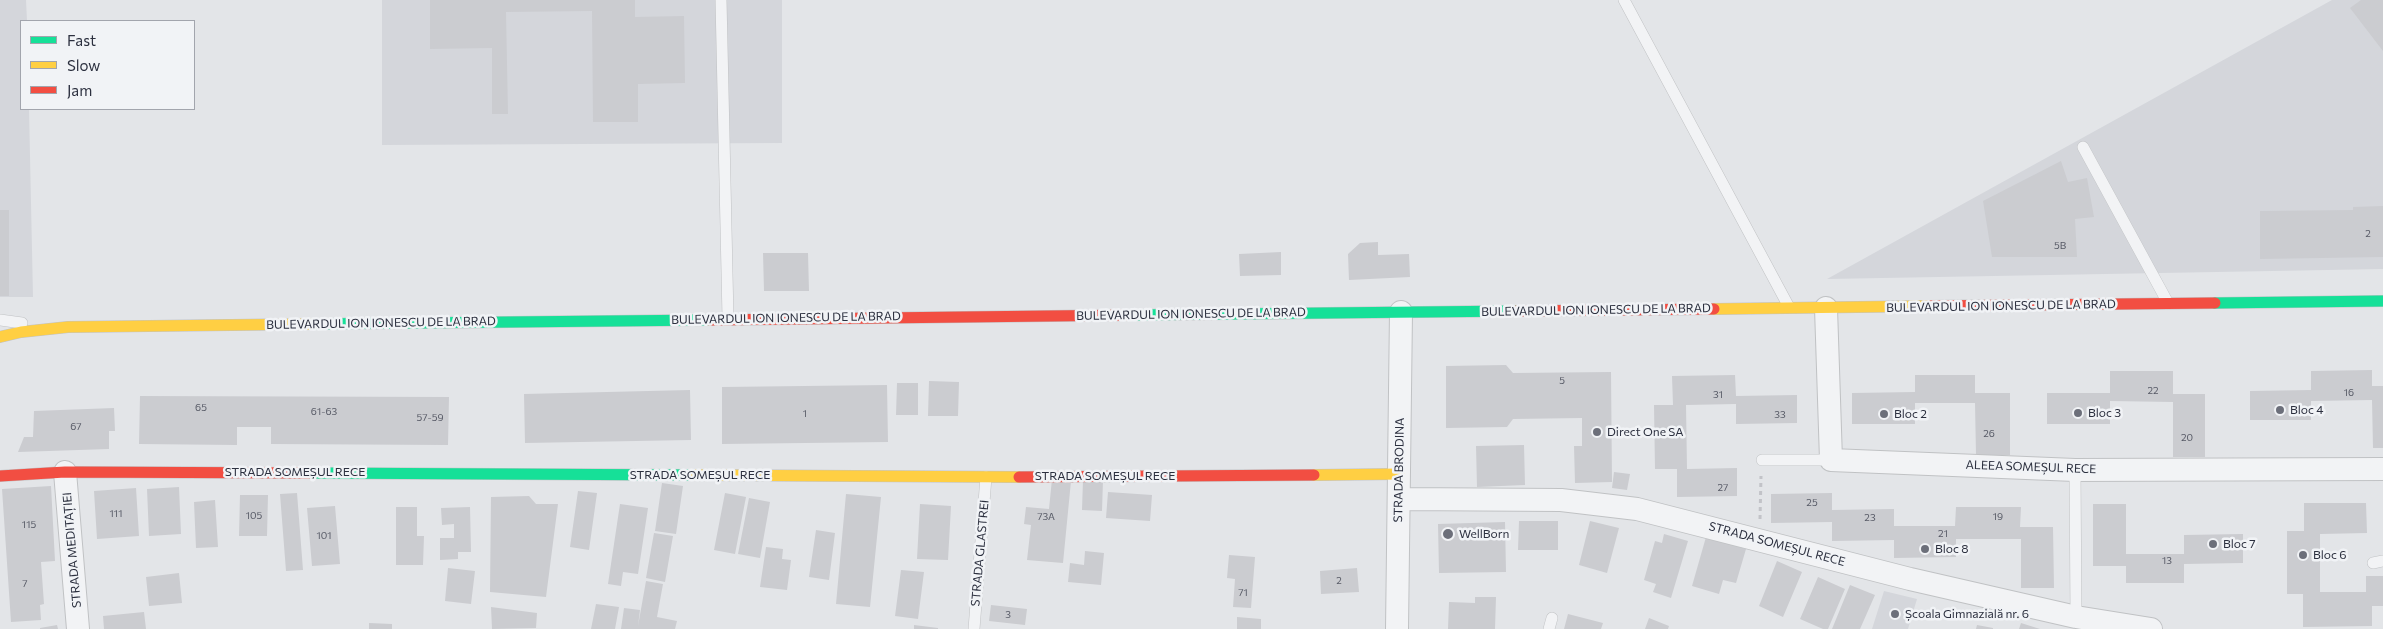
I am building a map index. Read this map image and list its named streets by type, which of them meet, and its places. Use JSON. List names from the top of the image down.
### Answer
{
  "streets": {
    "main road": ["BULEVARDUL ION IONESCU DE LA BRAD", "STRADA SOMEȘUL RECE"],
    "street": ["ALEEA SOMEȘUL RECE", "STRADA BRODINA", "STRADA MEDITAȚIEI"],
    "lane": ["STRADA GLASTREI"]
  },
  "crossings": [
    ["BULEVARDUL ION IONESCU DE LA BRAD", "STRADA BRODINA"],
    ["STRADA BRODINA", "STRADA SOMEȘUL RECE"],
    ["STRADA SOMEȘUL RECE", "STRADA MEDITAȚIEI"],
    ["STRADA SOMEȘUL RECE", "STRADA GLASTREI"]
  ],
  "places": [
    "Bloc 4",
    "Bloc 3",
    "Bloc 2",
    "Direct One SA",
    "WellBorn",
    "Bloc 7",
    "Bloc 8",
    "Bloc 6",
    "Școala Gimnazială nr. 6"
  ],
  "house_numbers": [
    "2",
    "5B",
    "5",
    "22",
    "16",
    "31",
    "65",
    "61-63",
    "1",
    "33",
    "57-59",
    "67",
    "26",
    "20",
    "27",
    "25",
    "111",
    "105",
    "73A",
    "19",
    "23",
    "115",
    "21",
    "101",
    "13",
    "2",
    "7",
    "71",
    "3"
  ],
  "legend": ["Fast", "Slow", "Jam"]
}
